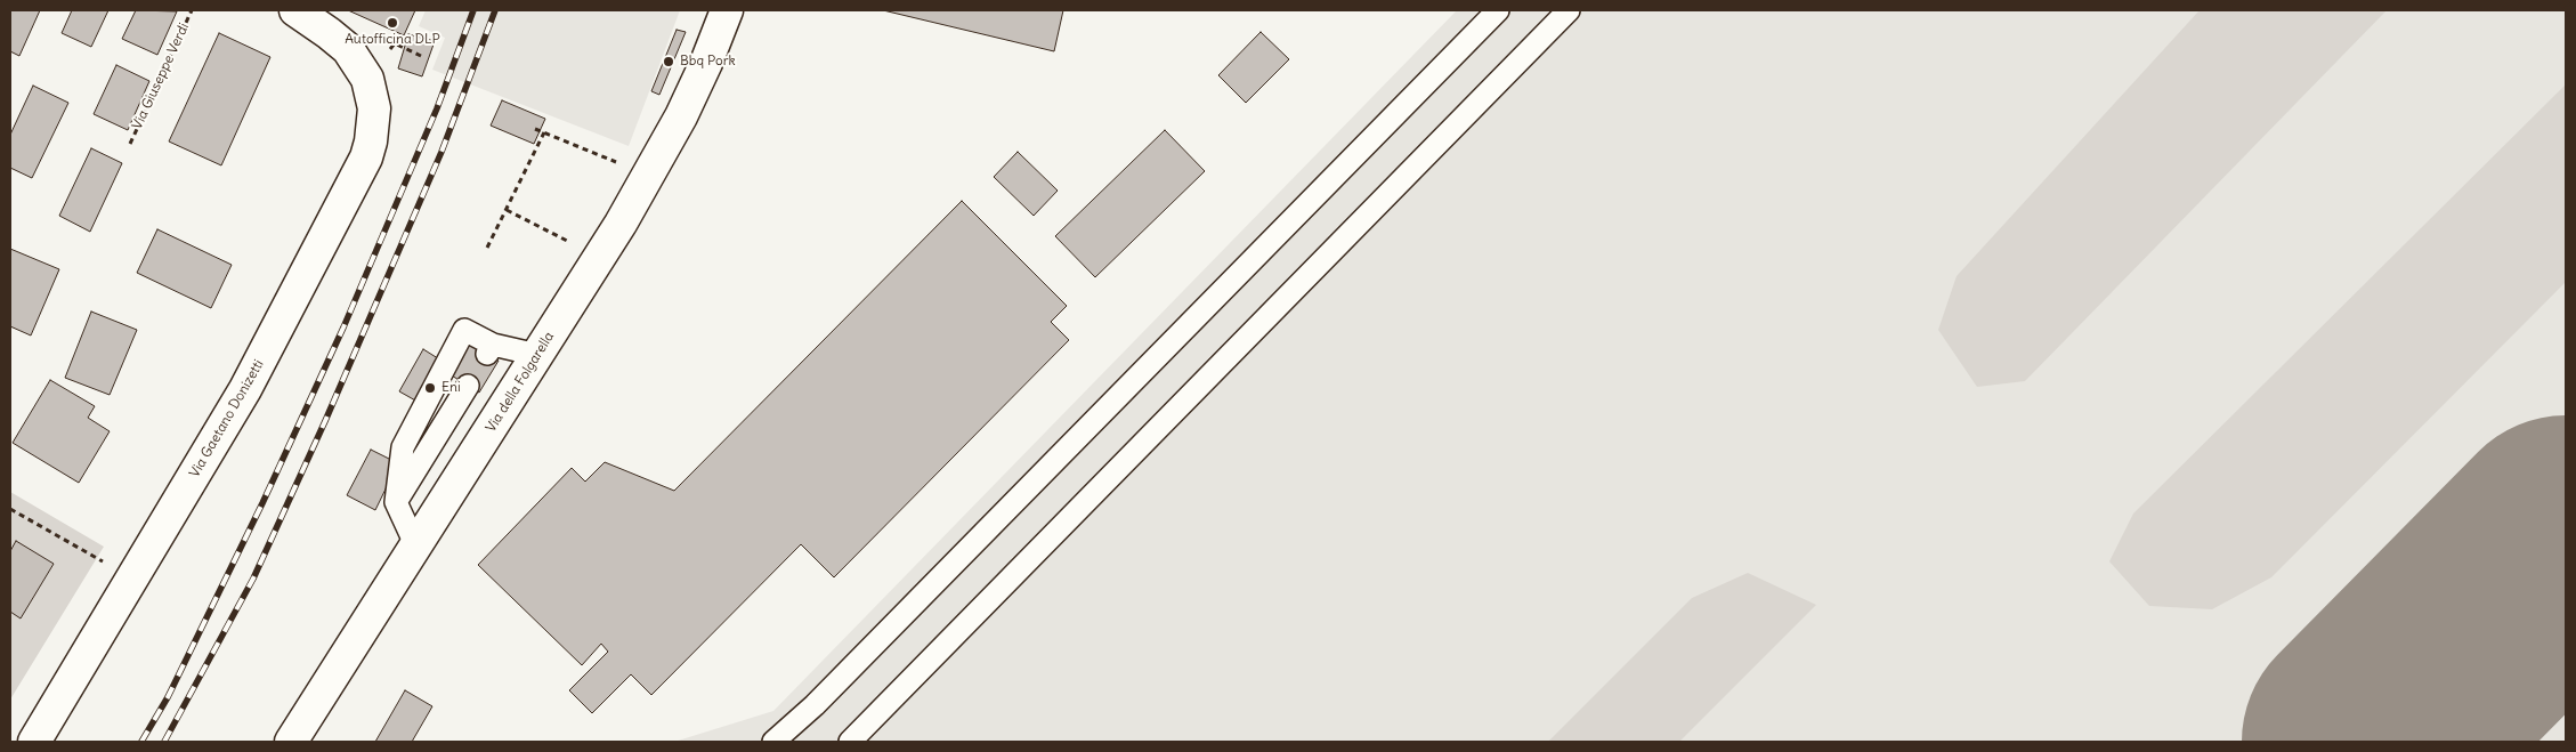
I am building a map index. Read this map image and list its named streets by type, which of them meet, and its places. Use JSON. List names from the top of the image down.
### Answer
{
  "streets": {
    "street": ["Via della Folgarella", "Via Gaetano Donizetti"],
    "path": ["Via Giuseppe Verdi"]
  },
  "places": ["Autofficina DLP", "Bbq Pork", "Eni"]
}
